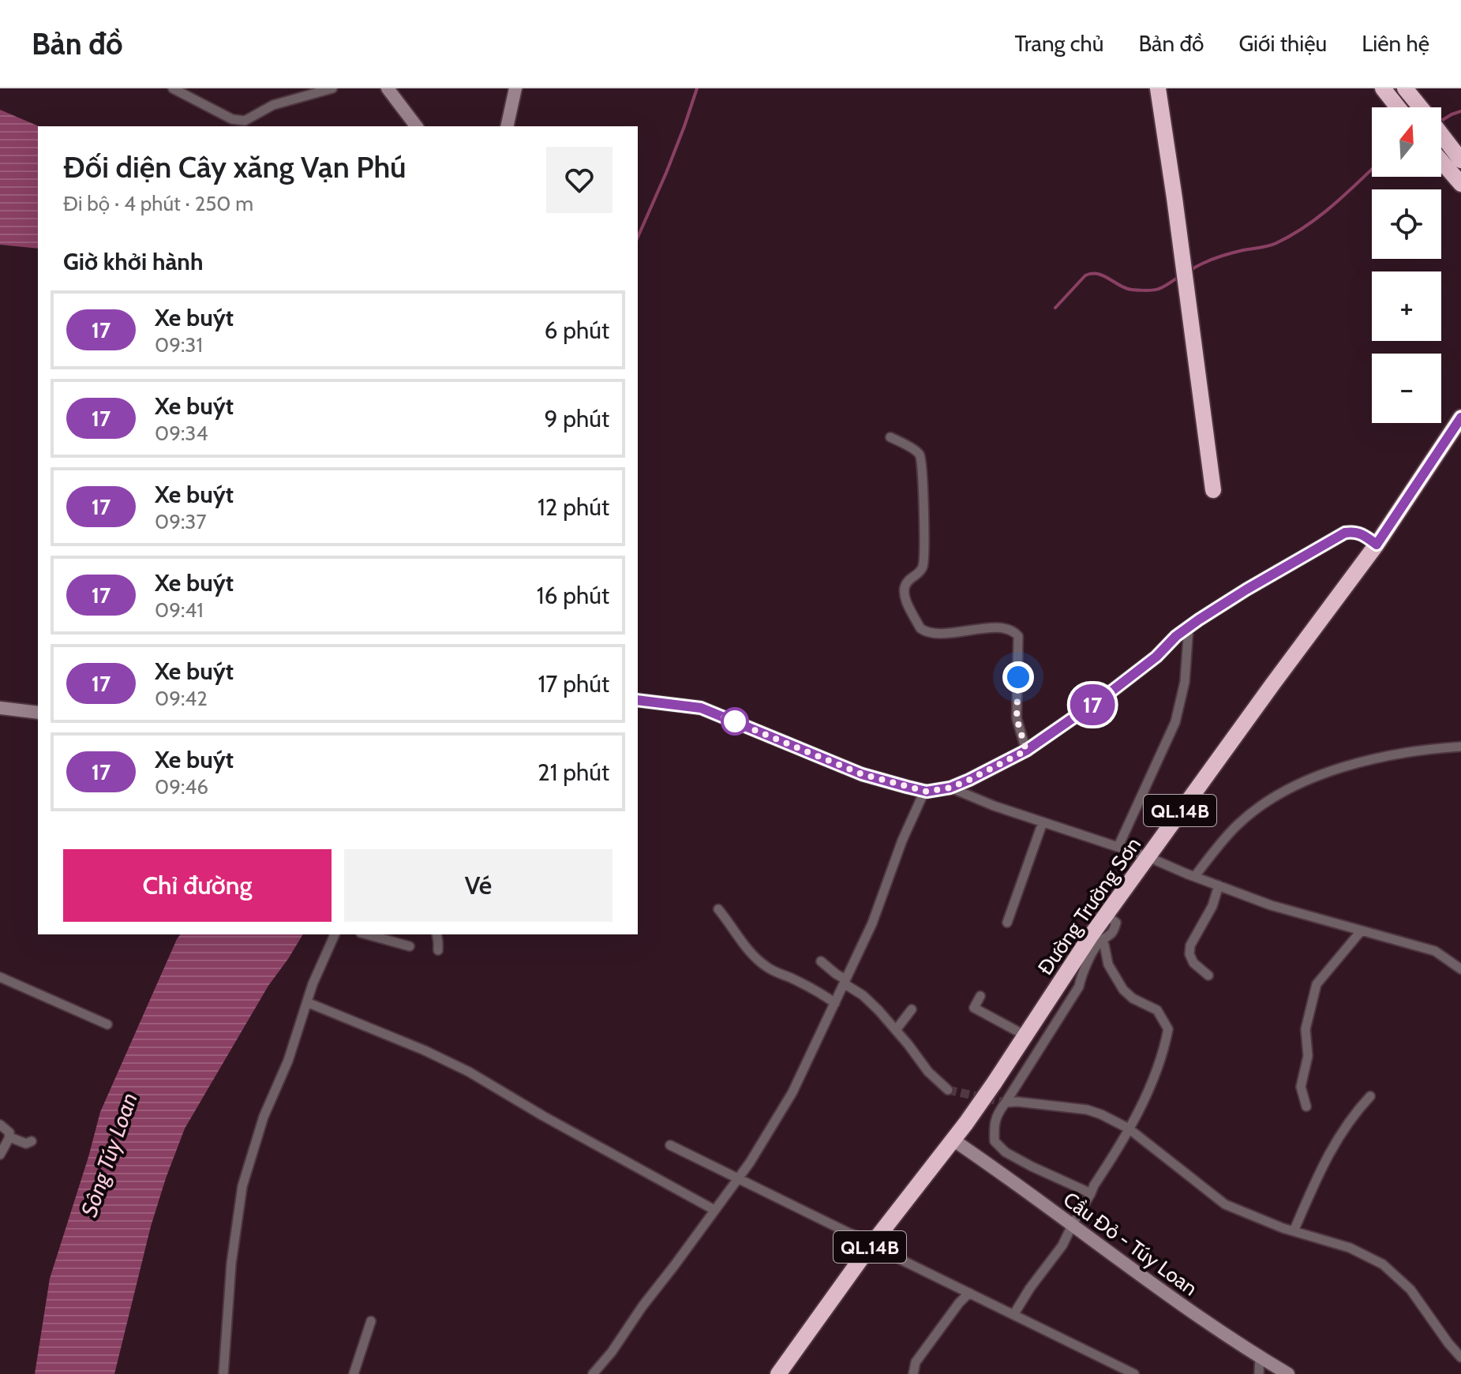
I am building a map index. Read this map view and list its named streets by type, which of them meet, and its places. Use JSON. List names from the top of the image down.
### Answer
{
  "streets": {
    "highway": ["QL.14B", "Đường Trường Sơn"],
    "street": ["Cầu Đỏ - Túy Loan"]
  },
  "crossings": [
    ["Đường Trường Sơn", "Cầu Đỏ - Túy Loan"]
  ],
  "water": ["Sông Túy Loan"],
  "lines": ["bus line 17"],
  "north": "top",
  "page": {
    "header": "Bản đồ",
    "nav": [
      "Trang chủ",
      "Bản đồ",
      "Giới thiệu",
      "Liên hệ"
    ],
    "on_map": "17",
    "map_buttons": ["+", "−"],
    "heading": [
      ["Đối diện Cây xăng Vạn Phú", "Đi bộ · 4 phút · 250 m"],
      "Giờ khởi hành"
    ],
    "list": [
      {
        "mark": "17",
        "name": "Xe buýt",
        "note": "09:31",
        "value": "6 phút"
      },
      {
        "mark": "17",
        "name": "Xe buýt",
        "note": "09:34",
        "value": "9 phút"
      },
      {
        "mark": "17",
        "name": "Xe buýt",
        "note": "09:37",
        "value": "12 phút"
      },
      {
        "mark": "17",
        "name": "Xe buýt",
        "note": "09:41",
        "value": "16 phút"
      },
      {
        "mark": "17",
        "name": "Xe buýt",
        "note": "09:42",
        "value": "17 phút"
      },
      {
        "mark": "17",
        "name": "Xe buýt",
        "note": "09:46",
        "value": "21 phút"
      }
    ],
    "buttons": ["Chỉ đường", "Vé"]
  }
}
